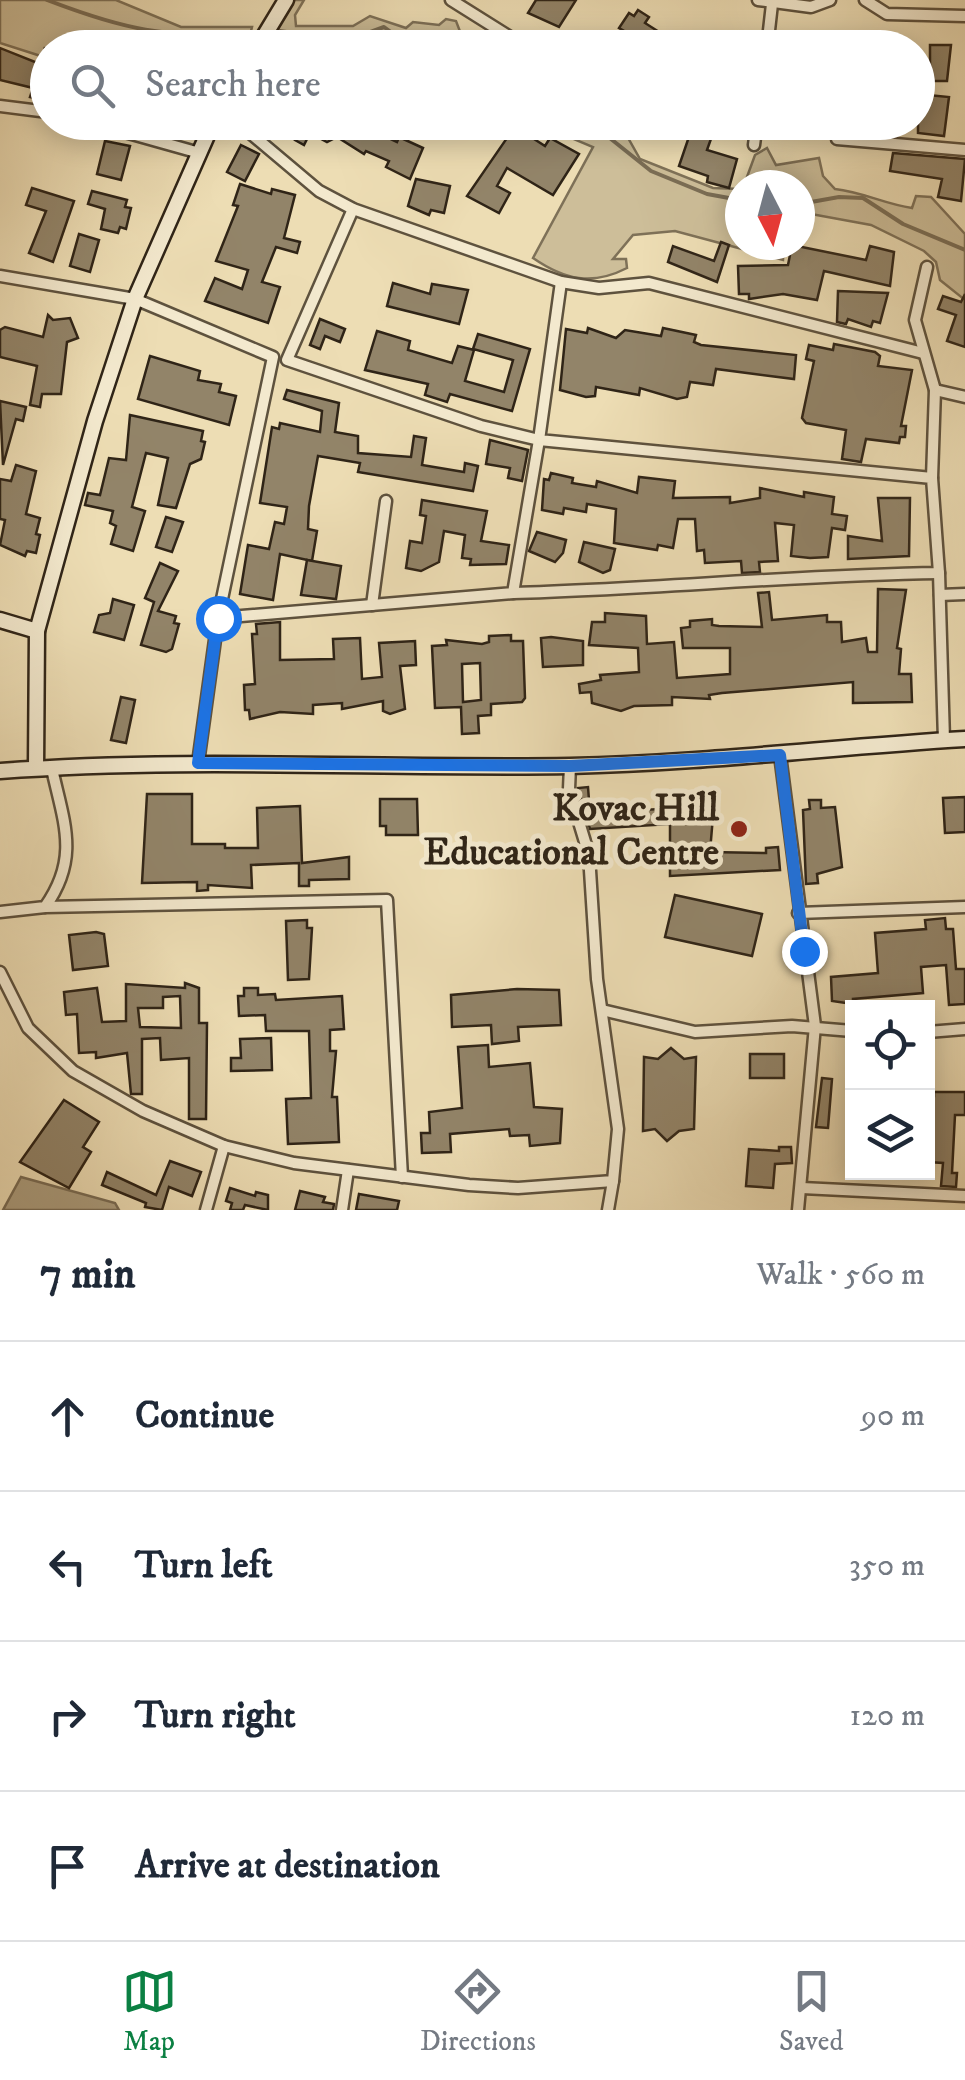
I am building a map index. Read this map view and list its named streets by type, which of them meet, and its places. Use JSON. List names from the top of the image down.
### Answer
{
  "places": ["Kovac Hill Educational Centre"],
  "north": "bottom",
  "page": {
    "search": "Search here",
    "heading": ["7 min", "Walk · 560 m"],
    "list": [
      ["Continue", "90 m"],
      ["Turn left", "350 m"],
      ["Turn right", "120 m"],
      "Arrive at destination"
    ],
    "nav": ["Map", "Directions", "Saved"]
  }
}
